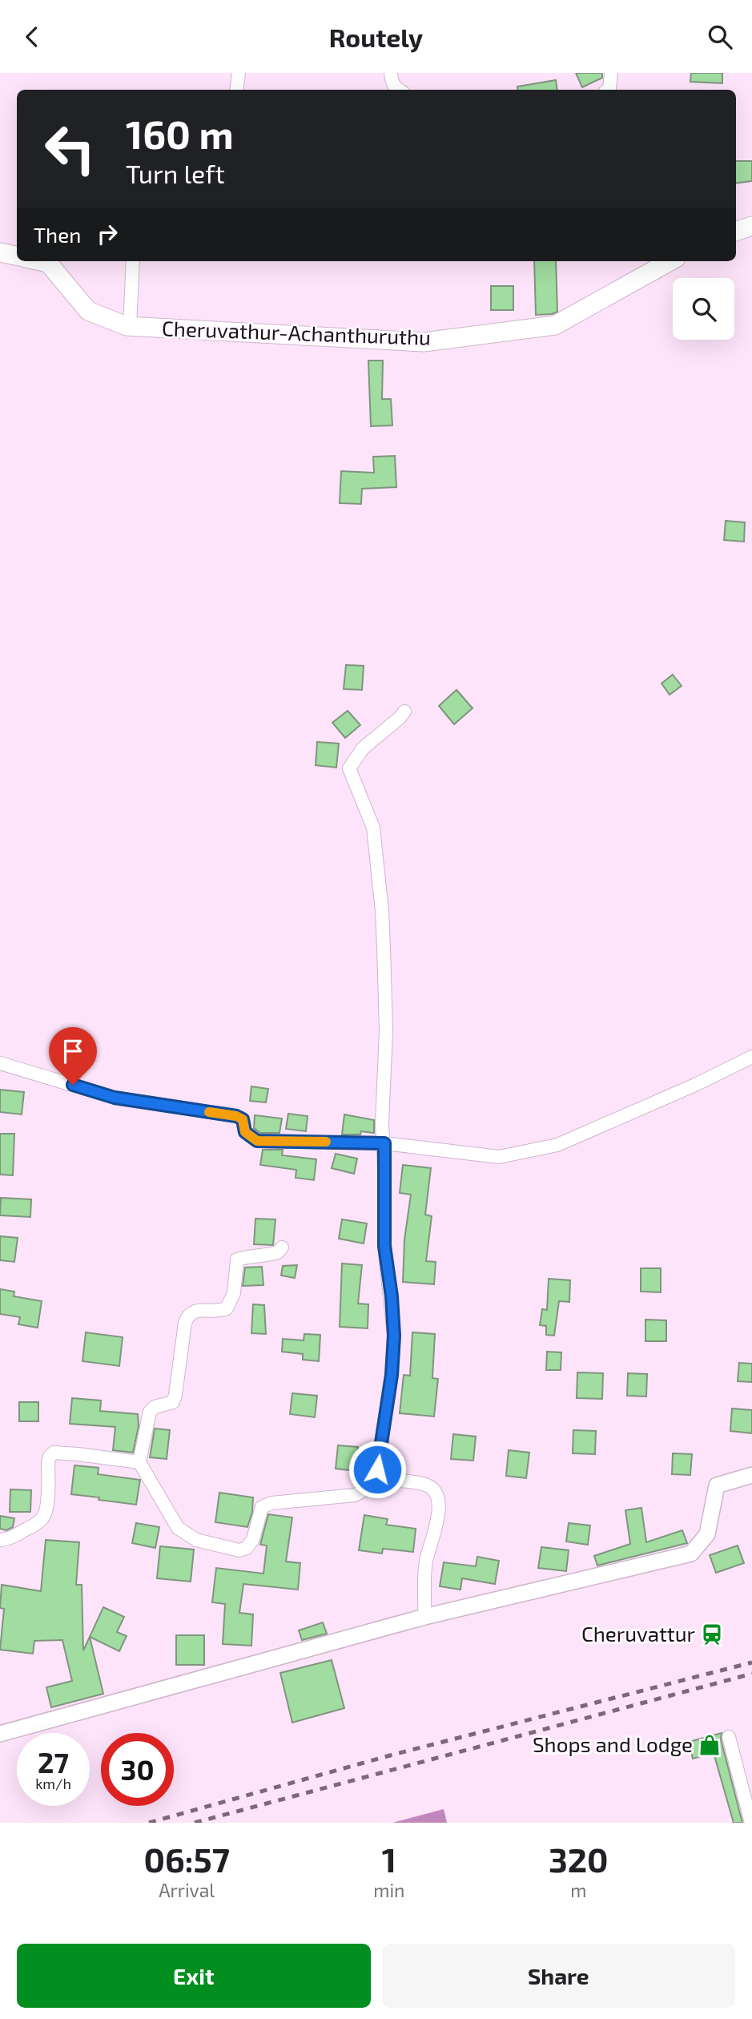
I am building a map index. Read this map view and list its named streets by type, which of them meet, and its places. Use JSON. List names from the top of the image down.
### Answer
{
  "streets": {
    "main road": ["Cheruvathur-Achanthuruthu"]
  },
  "places": {
    "station": ["Cheruvattur"],
    "shop": ["Shops and Lodge"]
  },
  "page": {
    "header": "Routely",
    "turn": ["160 m", "Turn left"],
    "then": "Then",
    "speed": "27 km/h",
    "limit": "30",
    "eta": [
      "06:57",
      "Arrival",
      "1",
      "min",
      "320",
      "m"
    ],
    "buttons": ["Exit", "Share"]
  }
}
